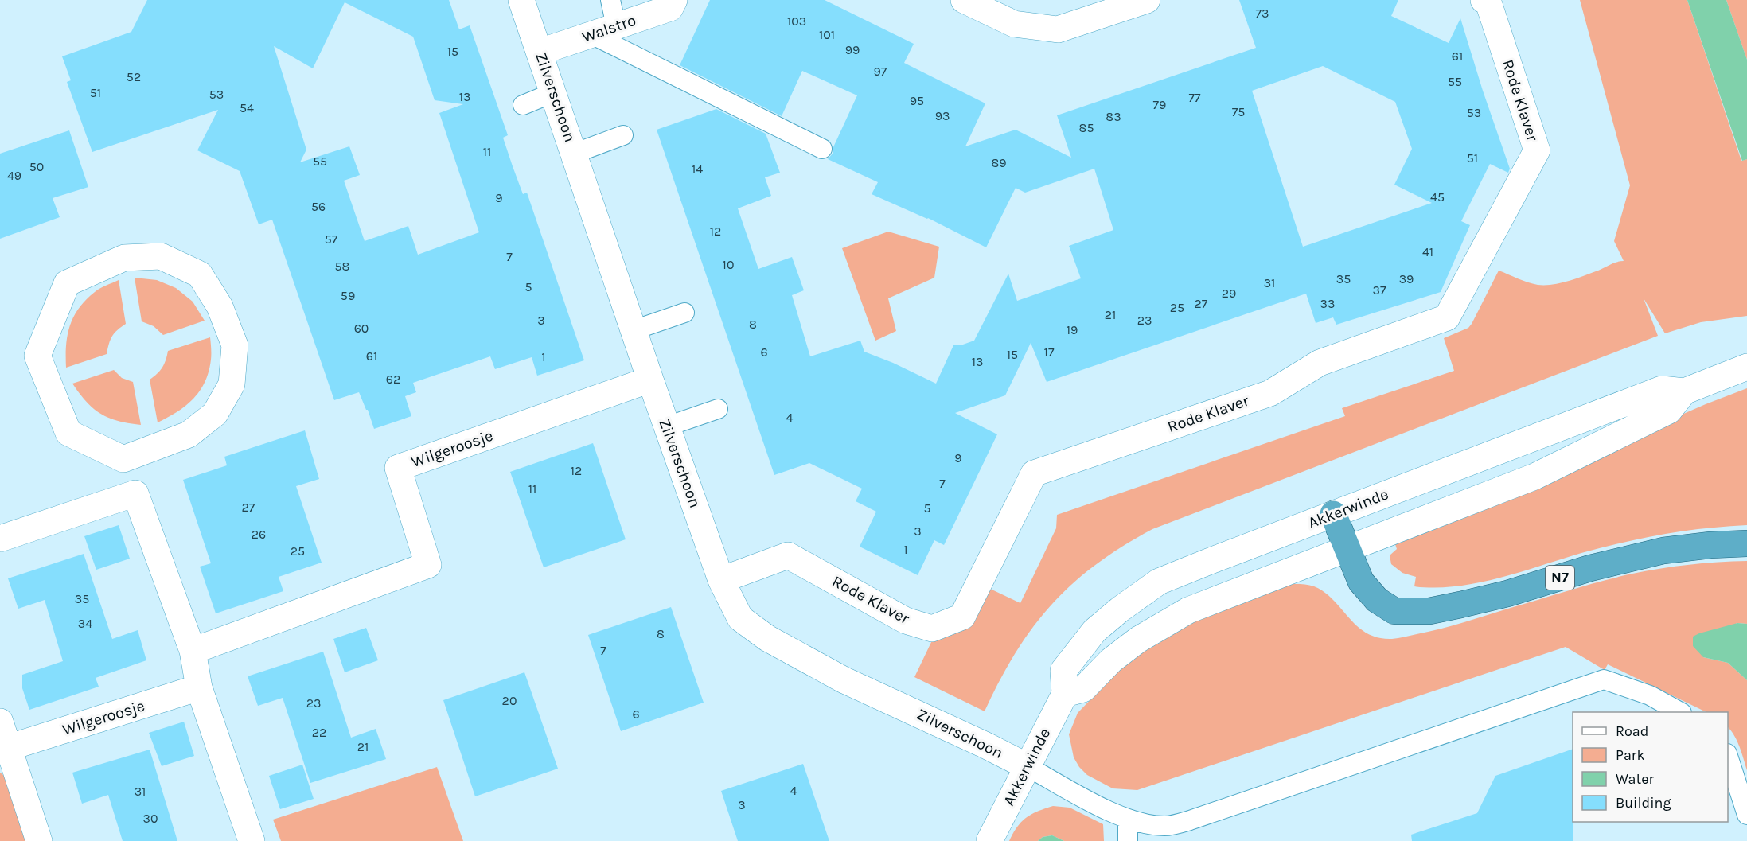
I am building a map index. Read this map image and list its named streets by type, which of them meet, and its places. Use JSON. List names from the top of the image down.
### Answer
{
  "streets": {
    "highway": ["N7"],
    "street": [
      "Walstro",
      "Zilverschoon",
      "Rode Klaver",
      "Wilgeroosje",
      "Akkerwinde"
    ]
  },
  "crossings": [
    ["Walstro", "Zilverschoon"],
    ["Zilverschoon", "Rode Klaver"],
    ["Zilverschoon", "Wilgeroosje"],
    ["Zilverschoon", "Akkerwinde"]
  ],
  "house_numbers": [
    "73",
    "103",
    "101",
    "99",
    "15",
    "61",
    "97",
    "52",
    "55",
    "51",
    "53",
    "13",
    "77",
    "95",
    "79",
    "54",
    "75",
    "53",
    "93",
    "83",
    "85",
    "11",
    "51",
    "55",
    "89",
    "50",
    "14",
    "49",
    "45",
    "9",
    "56",
    "12",
    "57",
    "41",
    "7",
    "10",
    "58",
    "35",
    "39",
    "31",
    "5",
    "37",
    "29",
    "59",
    "27",
    "33",
    "25",
    "21",
    "3",
    "23",
    "8",
    "60",
    "19",
    "6",
    "17",
    "15",
    "61",
    "1",
    "13",
    "62",
    "4",
    "9",
    "12",
    "7",
    "11",
    "27",
    "5",
    "3",
    "26",
    "1",
    "25",
    "35",
    "34",
    "8",
    "7",
    "20",
    "23",
    "6",
    "22",
    "21",
    "4",
    "31",
    "3",
    "30"
  ],
  "legend": [
    "Road",
    "Park",
    "Water",
    "Building"
  ]
}
